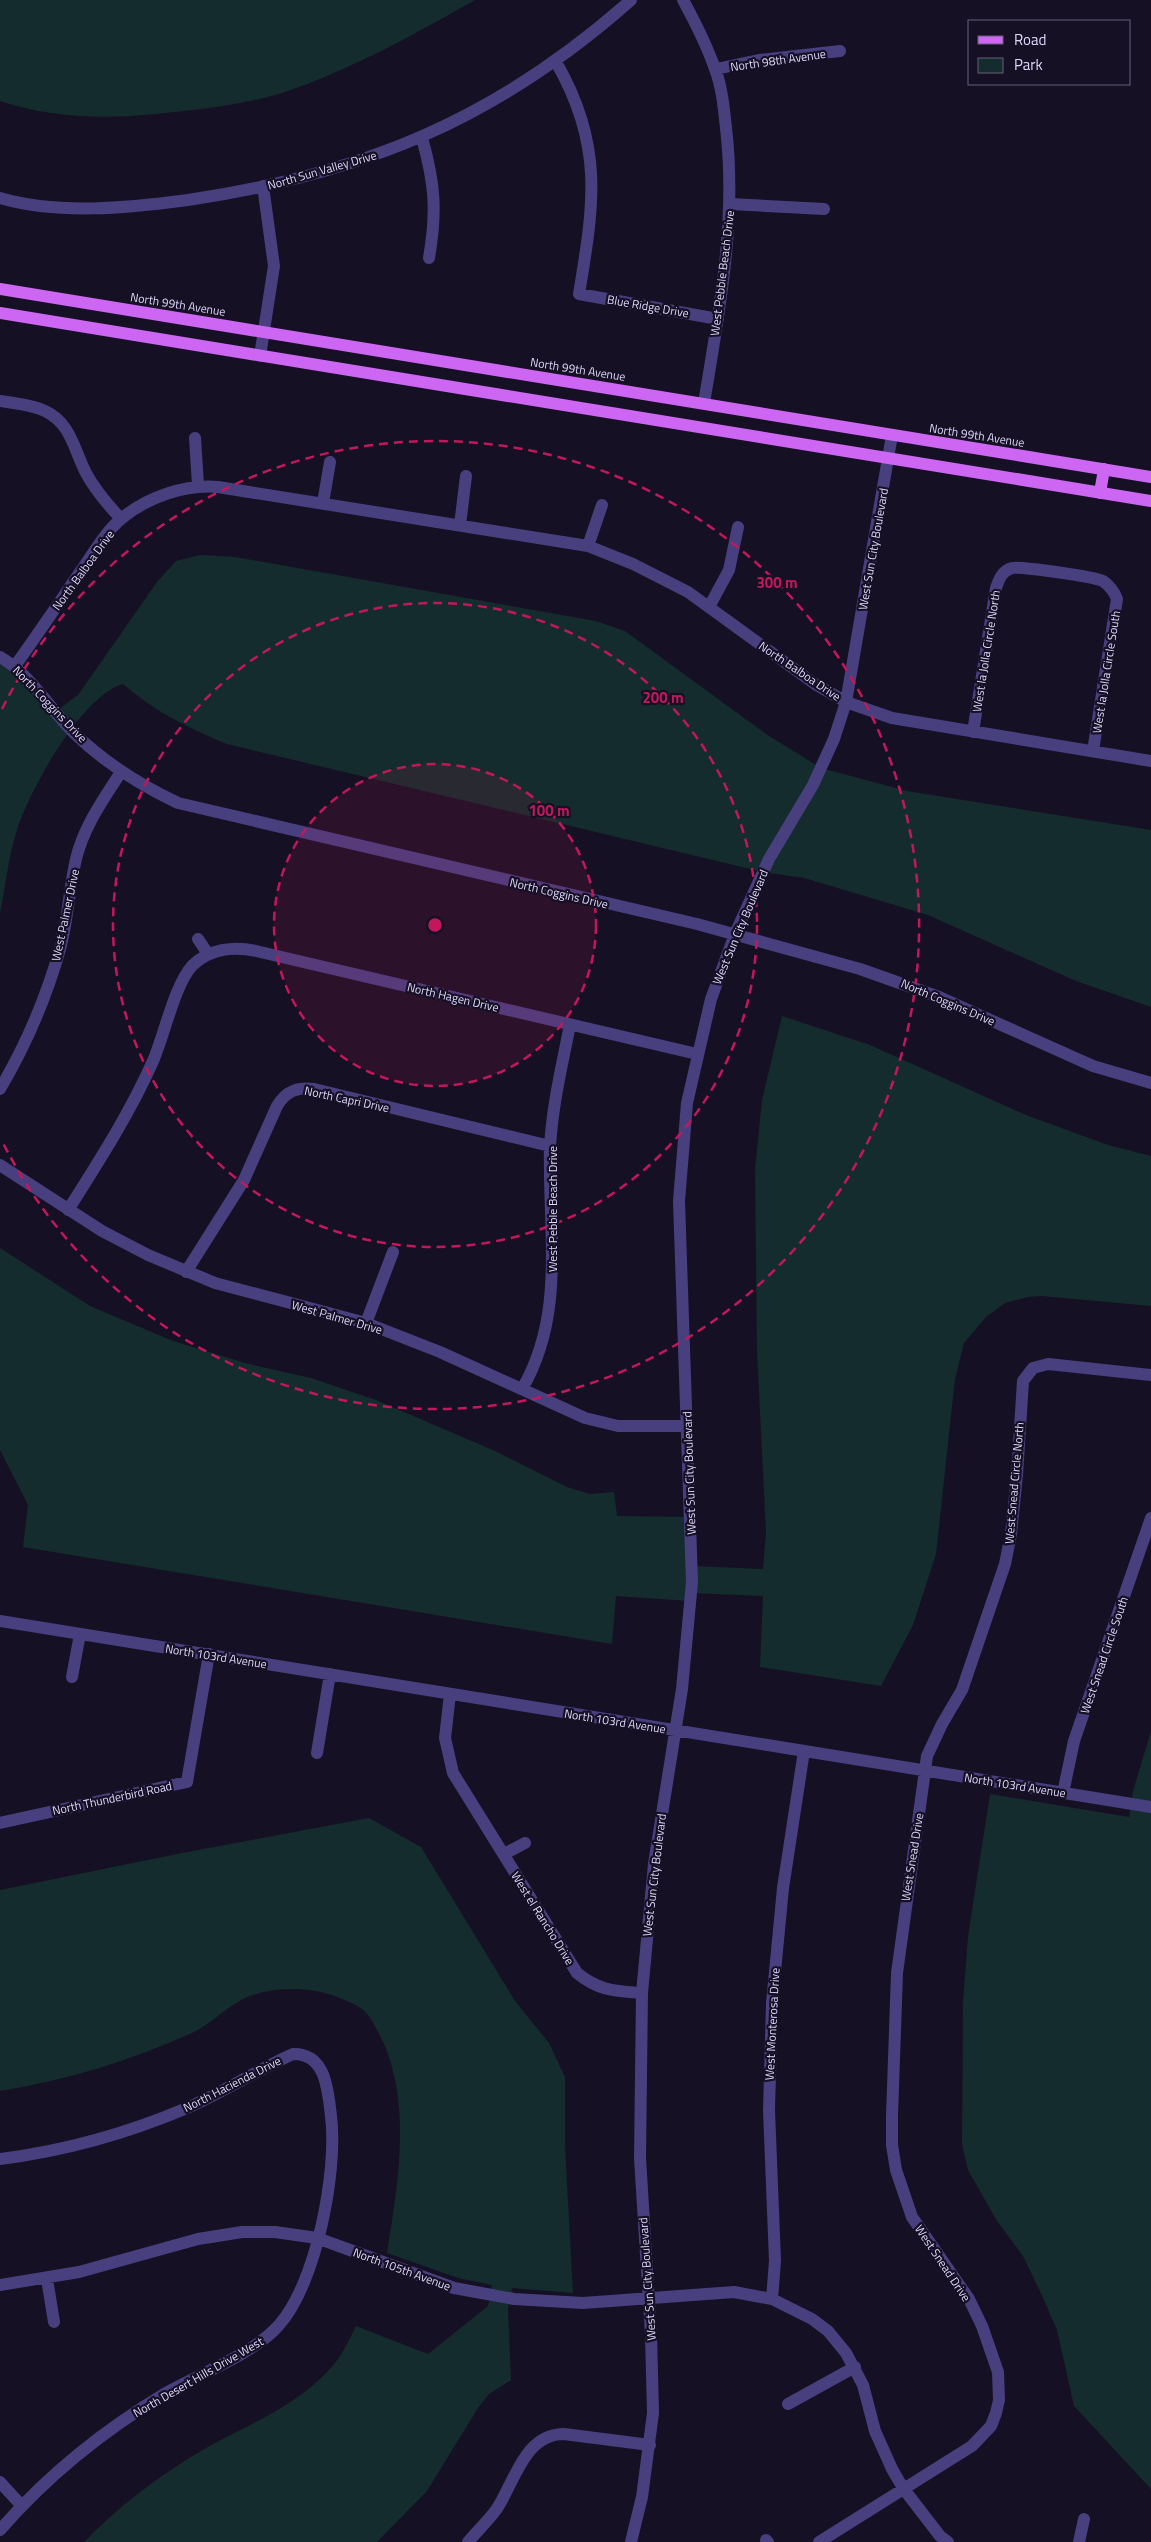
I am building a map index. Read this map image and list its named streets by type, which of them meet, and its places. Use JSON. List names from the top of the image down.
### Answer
{
  "streets": {
    "main road": ["North 99th Avenue"],
    "street": [
      "North 98th Avenue",
      "North Sun Valley Drive",
      "West Pebble Beach Drive",
      "Blue Ridge Drive",
      "West Sun City Boulevard",
      "North Balboa Drive",
      "West la Jolla Circle North",
      "West la Jolla Circle South",
      "North Coggins Drive",
      "West Palmer Drive",
      "North Hagen Drive",
      "North Capri Drive",
      "West Snead Circle North",
      "West Snead Circle South",
      "North 103rd Avenue",
      "North Thunderbird Road",
      "West Snead Drive",
      "West el Rancho Drive",
      "West Monterosa Drive",
      "North Hacienda Drive",
      "North 105th Avenue",
      "North Desert Hills Drive West"
    ]
  },
  "crossings": [
    ["North 98th Avenue", "West Pebble Beach Drive"],
    ["North Sun Valley Drive", "Blue Ridge Drive"],
    ["West Pebble Beach Drive", "North 99th Avenue"],
    ["West Pebble Beach Drive", "Blue Ridge Drive"],
    ["West Pebble Beach Drive", "West Palmer Drive"],
    ["West Pebble Beach Drive", "North Hagen Drive"],
    ["West Pebble Beach Drive", "North Capri Drive"],
    ["North 99th Avenue", "West Sun City Boulevard"],
    ["West Sun City Boulevard", "North Balboa Drive"],
    ["West Sun City Boulevard", "North Coggins Drive"],
    ["West Sun City Boulevard", "West Palmer Drive"],
    ["West Sun City Boulevard", "North Hagen Drive"],
    ["West Sun City Boulevard", "North 103rd Avenue"],
    ["West Sun City Boulevard", "West el Rancho Drive"],
    ["West Sun City Boulevard", "North 105th Avenue"],
    ["North Balboa Drive", "West la Jolla Circle North"],
    ["North Balboa Drive", "West la Jolla Circle South"],
    ["North Balboa Drive", "North Coggins Drive"],
    ["West la Jolla Circle North", "West la Jolla Circle South"],
    ["North Coggins Drive", "West Palmer Drive"],
    ["West Palmer Drive", "North Hagen Drive"],
    ["West Palmer Drive", "North Capri Drive"],
    ["West Snead Circle North", "North 103rd Avenue"],
    ["West Snead Circle North", "West Snead Drive"],
    ["West Snead Circle South", "North 103rd Avenue"],
    ["North 103rd Avenue", "North Thunderbird Road"],
    ["North 103rd Avenue", "West Snead Drive"],
    ["North 103rd Avenue", "West el Rancho Drive"],
    ["North 103rd Avenue", "West Monterosa Drive"],
    ["West Snead Drive", "North 105th Avenue"],
    ["West Monterosa Drive", "North 105th Avenue"],
    ["North Hacienda Drive", "North 105th Avenue"],
    ["North Hacienda Drive", "North Desert Hills Drive West"],
    ["North 105th Avenue", "North Desert Hills Drive West"]
  ],
  "legend": ["Road", "Park"],
  "rings": ["300 m", "200 m", "100 m"]
}
